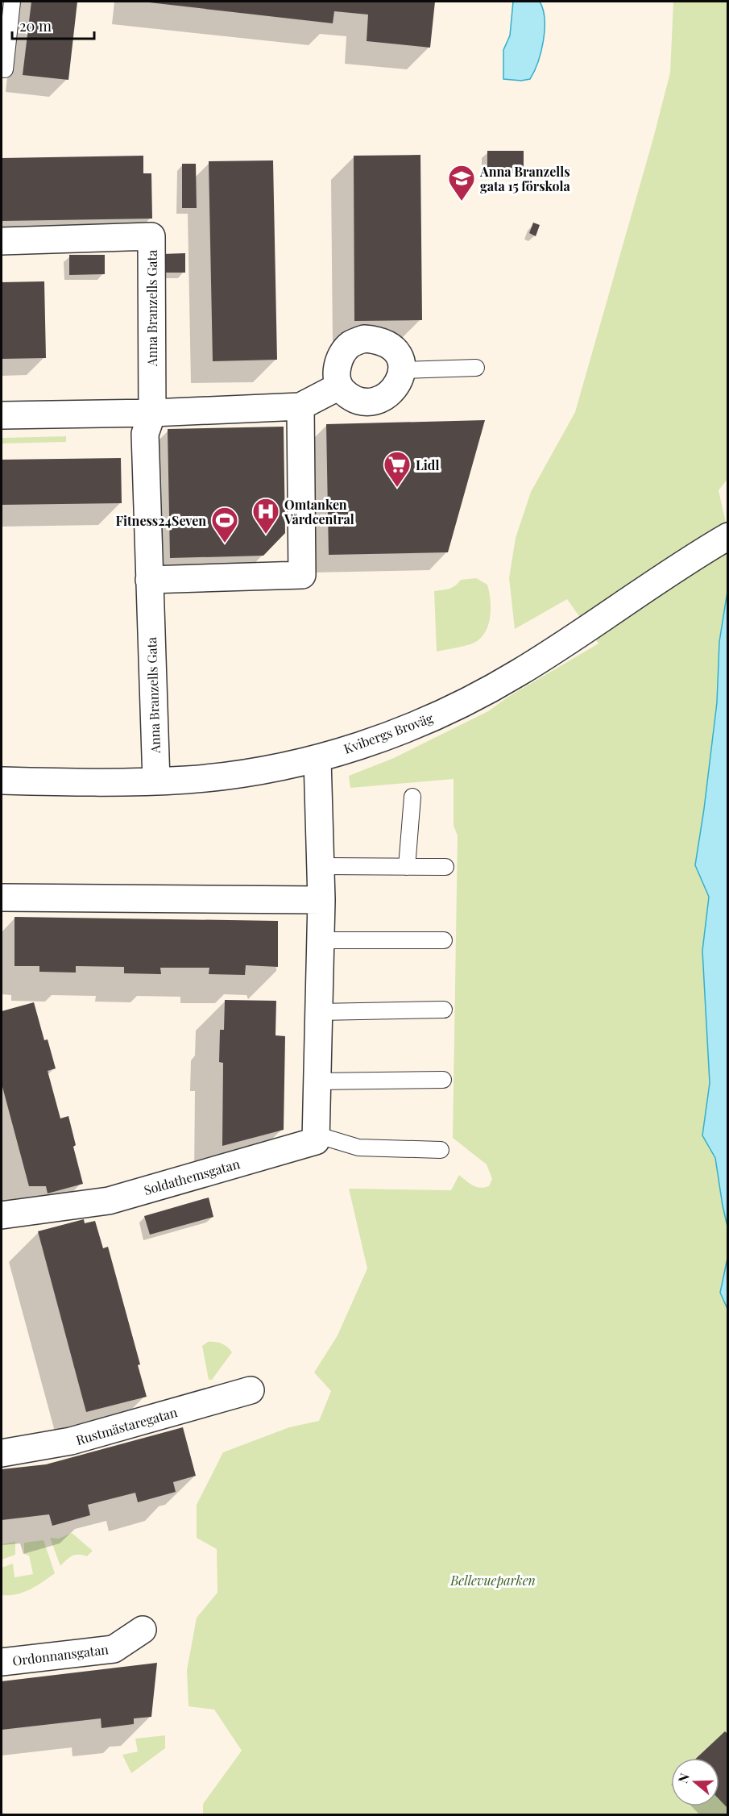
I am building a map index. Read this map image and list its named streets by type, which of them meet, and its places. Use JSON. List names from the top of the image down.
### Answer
{
  "streets": {
    "street": [
      "Anna Branzells Gata",
      "Kvibergs Broväg",
      "Soldathemsgatan",
      "Rustmästaregatan",
      "Ordonnansgatan"
    ]
  },
  "crossings": [
    ["Anna Branzells Gata", "Kvibergs Broväg"]
  ],
  "parks": ["Bellevueparken"],
  "places": {
    "school or university": ["Anna Branzells gata 15 förskola"],
    "supermarket": ["Lidl"],
    "hospital": ["Omtanken Vårdcentral"],
    "sports": ["Fitness24Seven"]
  },
  "scale_bar": "20 m",
  "north": "left"
}
